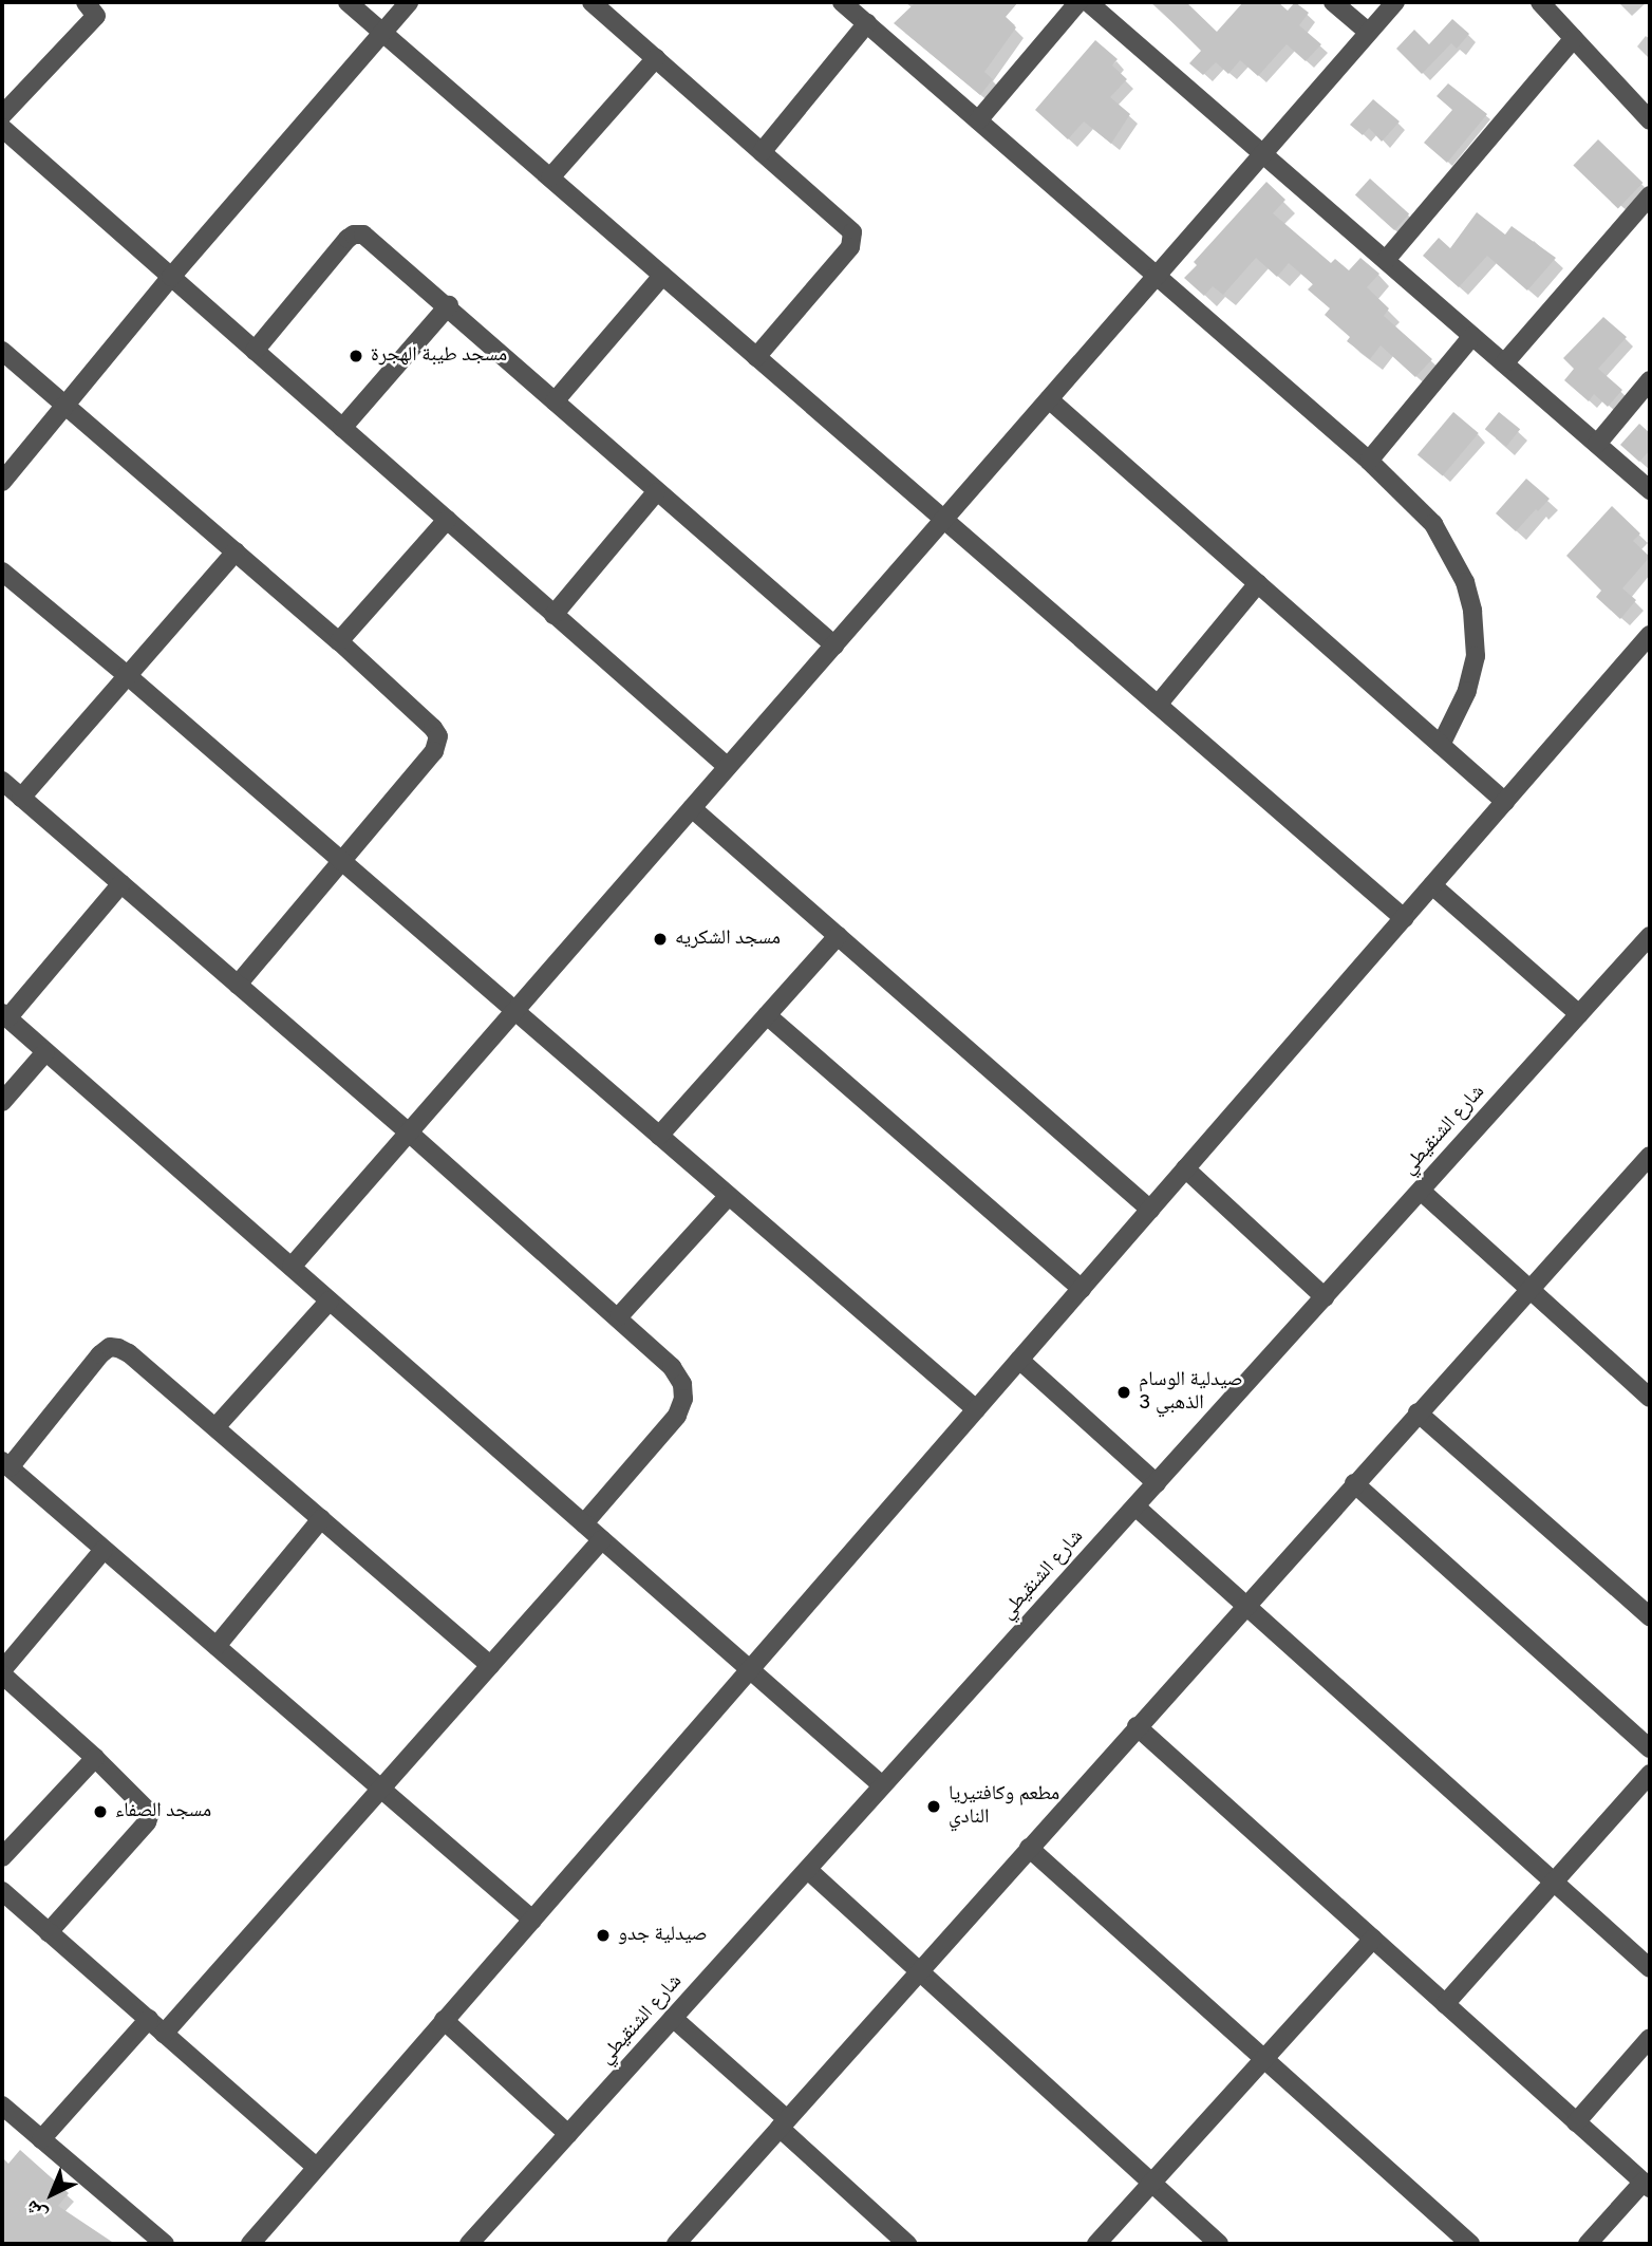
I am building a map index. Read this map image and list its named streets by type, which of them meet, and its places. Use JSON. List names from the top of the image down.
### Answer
{
  "streets": {
    "street": ["شارع الشنقيطي"]
  },
  "places": [
    "مسجد طيبة الهجرة",
    "مسجد الشكريه",
    "صيدلية الوسام الذهبي 3",
    "مطعم وكافتيريا النادي",
    "مسجد الصفاء",
    "صيدلية جدو"
  ],
  "north": "bottom left"
}
